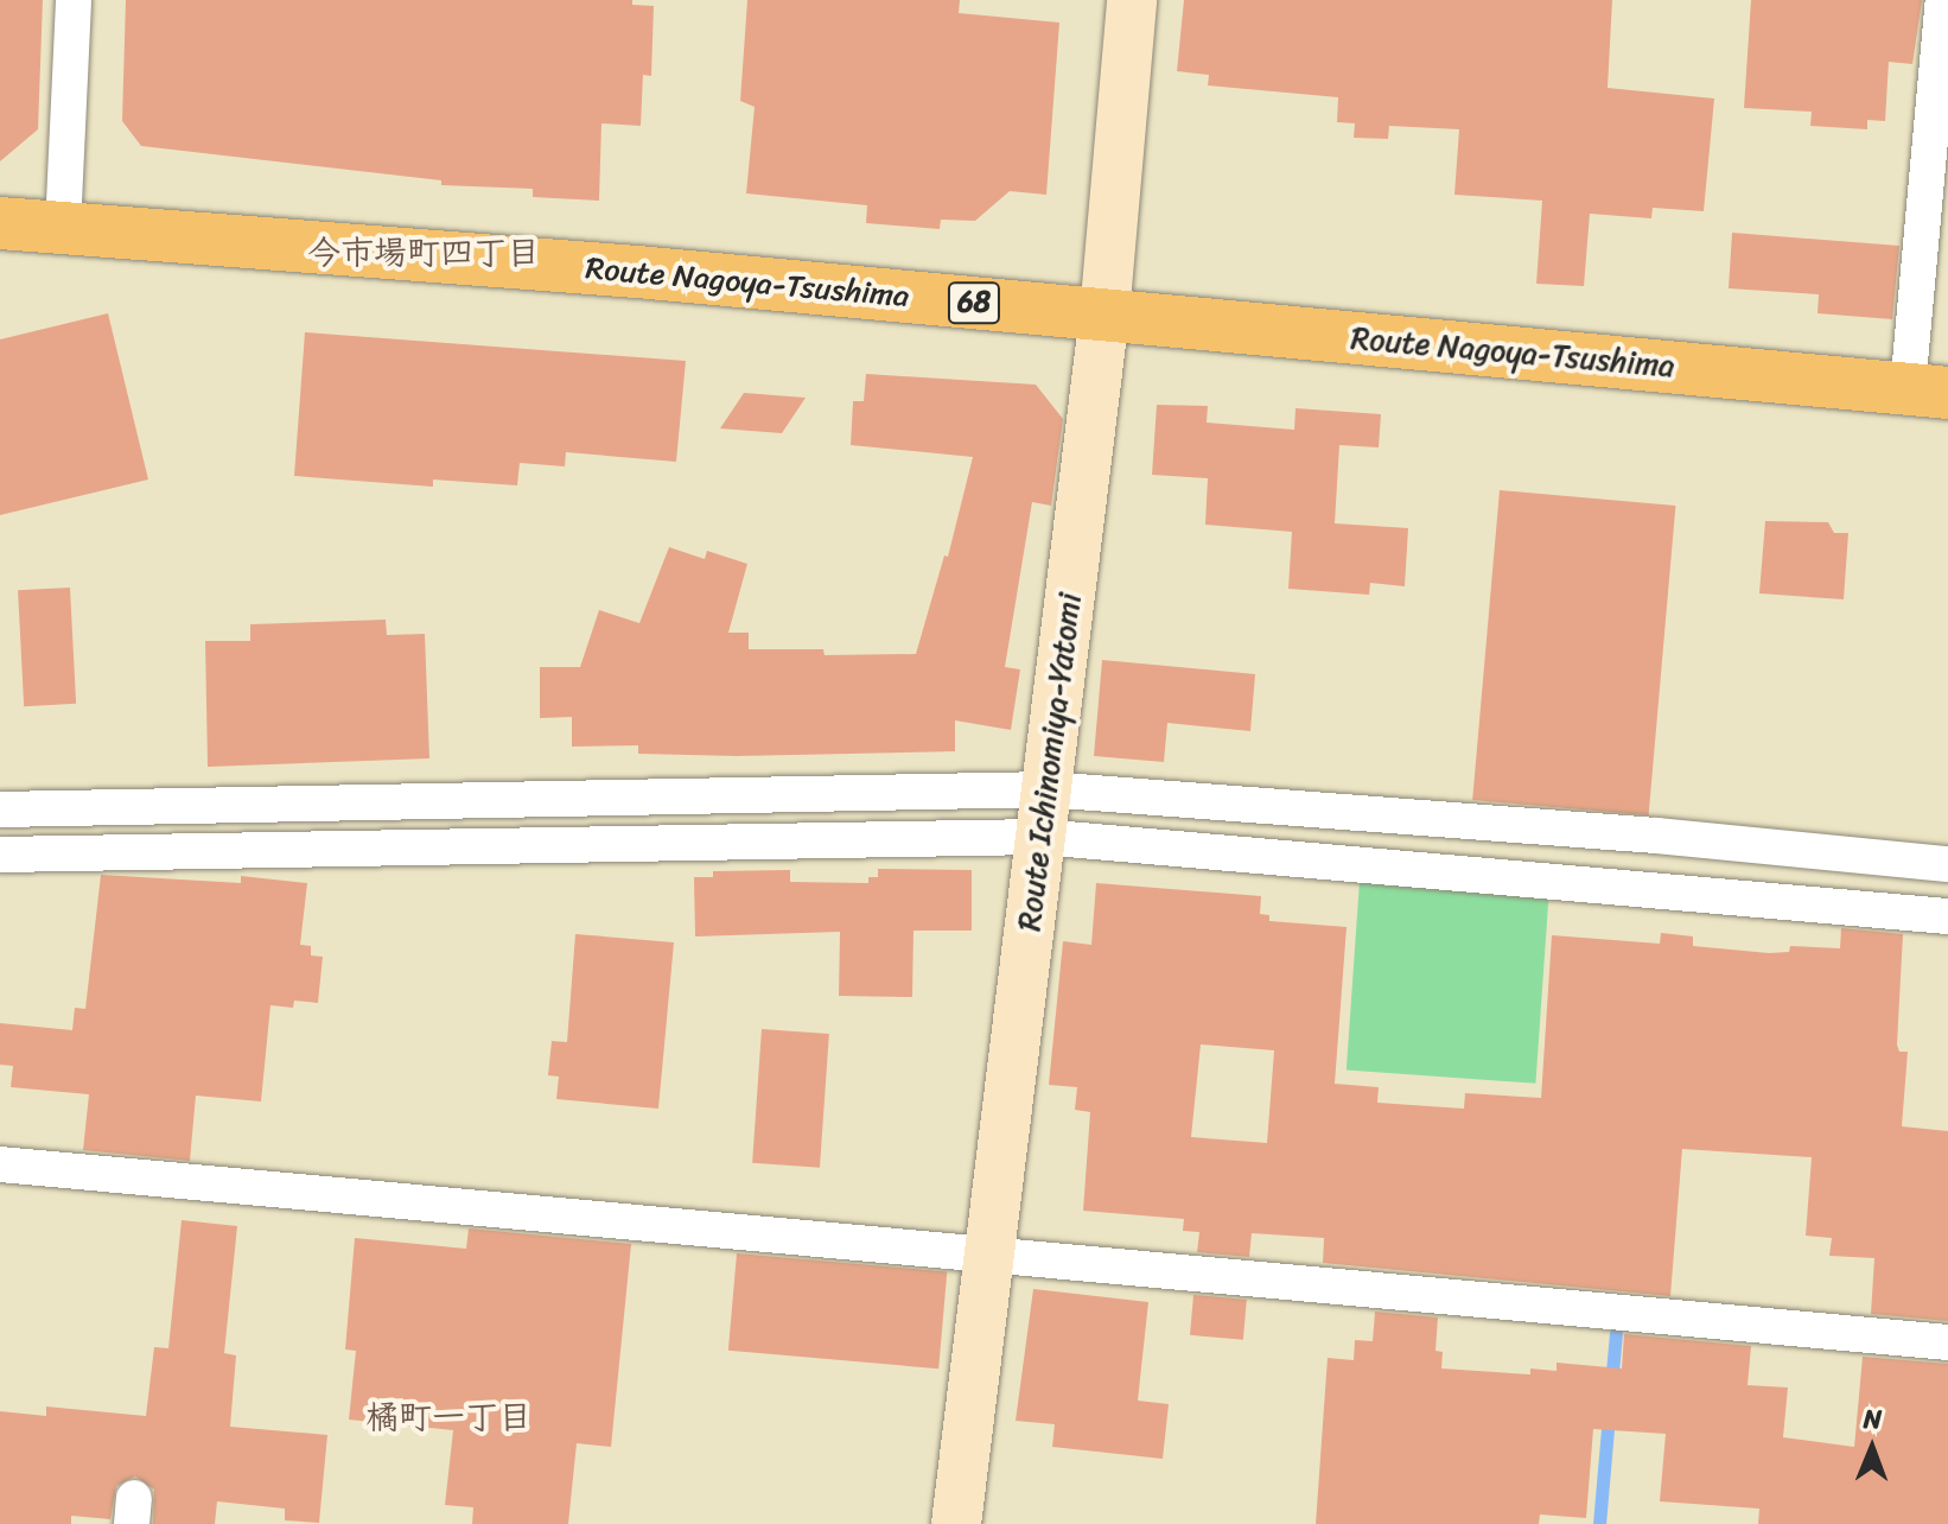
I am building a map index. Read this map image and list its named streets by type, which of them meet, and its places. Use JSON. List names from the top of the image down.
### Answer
{
  "streets": {
    "main road": ["Route Nagoya-Tsushima", "68", "Route Ichinomiya-Yatomi"]
  },
  "crossings": [
    ["Route Nagoya-Tsushima", "Route Ichinomiya-Yatomi"]
  ],
  "districts": ["今市場町四丁目", "橘町一丁目"],
  "north": "top"
}
